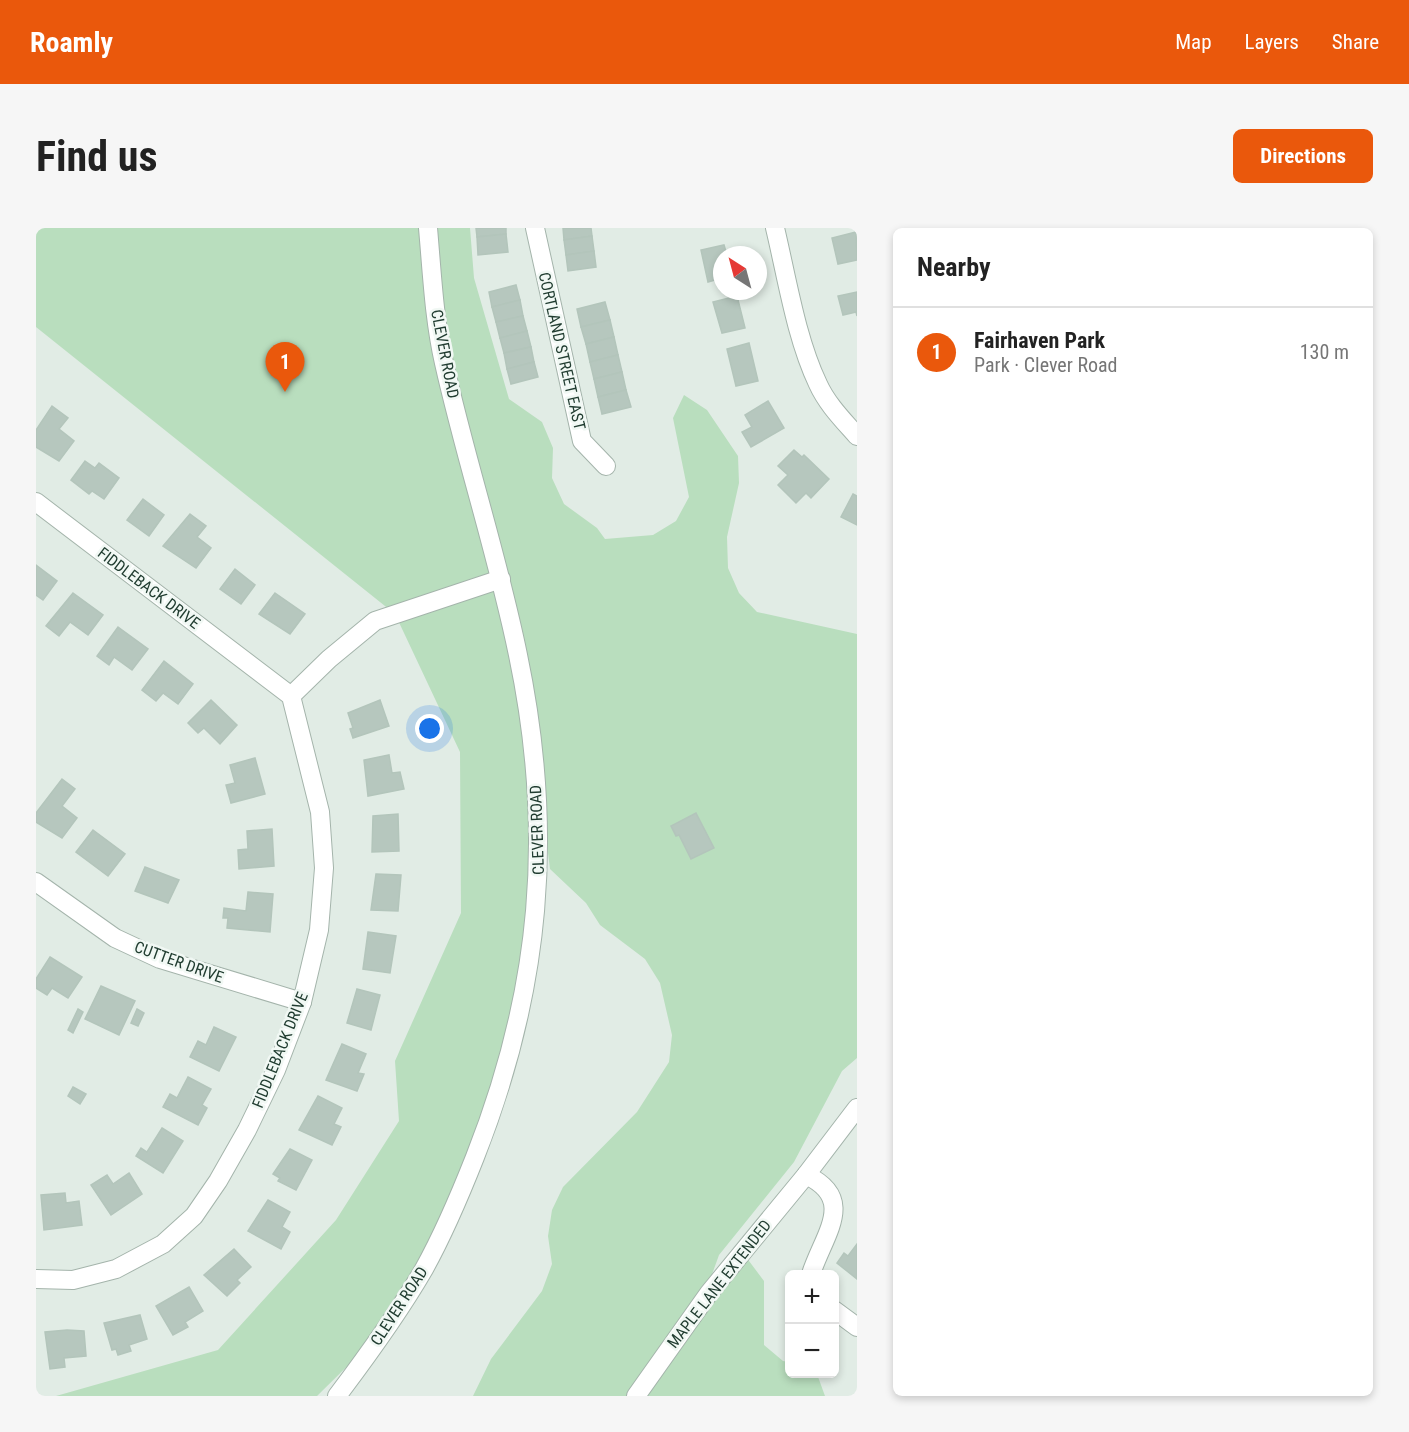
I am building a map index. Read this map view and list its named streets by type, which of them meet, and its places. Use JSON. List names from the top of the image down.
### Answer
{
  "streets": {
    "street": [
      "CORTLAND STREET EAST",
      "CLEVER ROAD",
      "FIDDLEBACK DRIVE",
      "CUTTER DRIVE",
      "MAPLE LANE EXTENDED"
    ]
  },
  "crossings": [
    ["FIDDLEBACK DRIVE", "CUTTER DRIVE"]
  ],
  "north": "top left",
  "page": {
    "header": "Roamly",
    "nav": ["Map", "Layers", "Share"],
    "buttons": "Directions",
    "title": "Find us",
    "heading": "Nearby",
    "list": [
      {
        "mark": "1",
        "name": "Fairhaven Park",
        "note": "Park · Clever Road",
        "value": "130 m"
      }
    ],
    "pins": "1",
    "map_buttons": ["+", "−"]
  }
}
